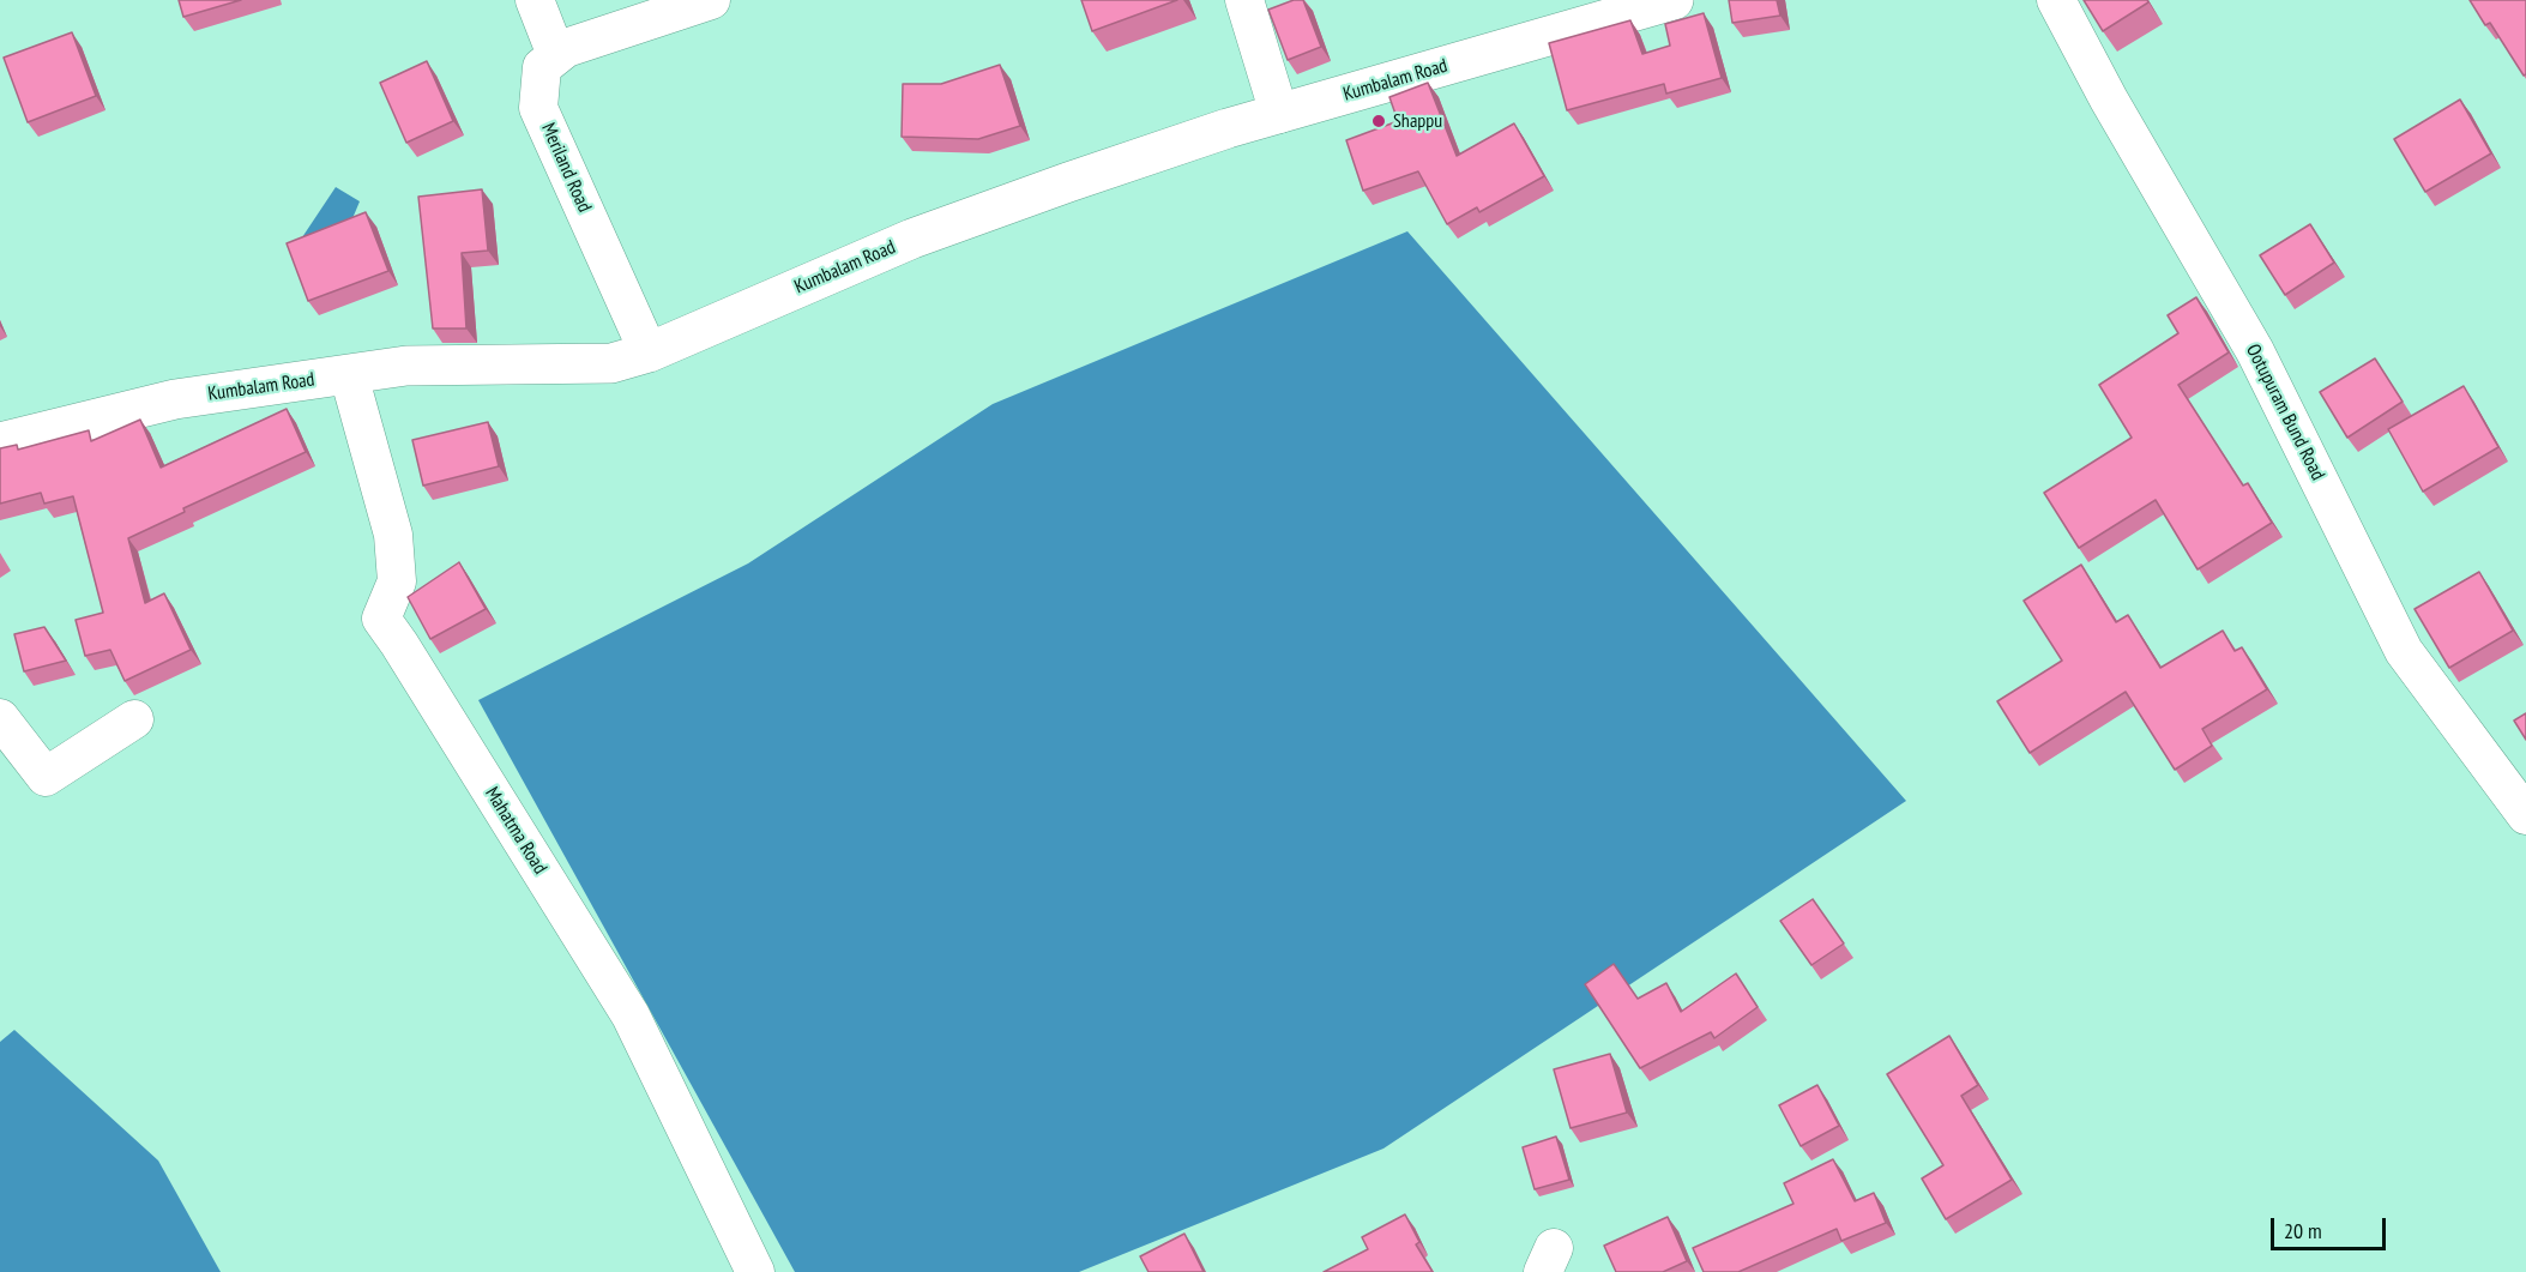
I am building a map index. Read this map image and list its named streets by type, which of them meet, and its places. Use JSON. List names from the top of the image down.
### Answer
{
  "streets": {
    "main road": ["Kumbalam Road"],
    "street": ["Meriland Road", "Ootupuram Bund Road", "Mahatma Road"]
  },
  "crossings": [
    ["Kumbalam Road", "Meriland Road"],
    ["Kumbalam Road", "Mahatma Road"]
  ],
  "places": ["Shappu"],
  "scale_bar": "20 m"
}
